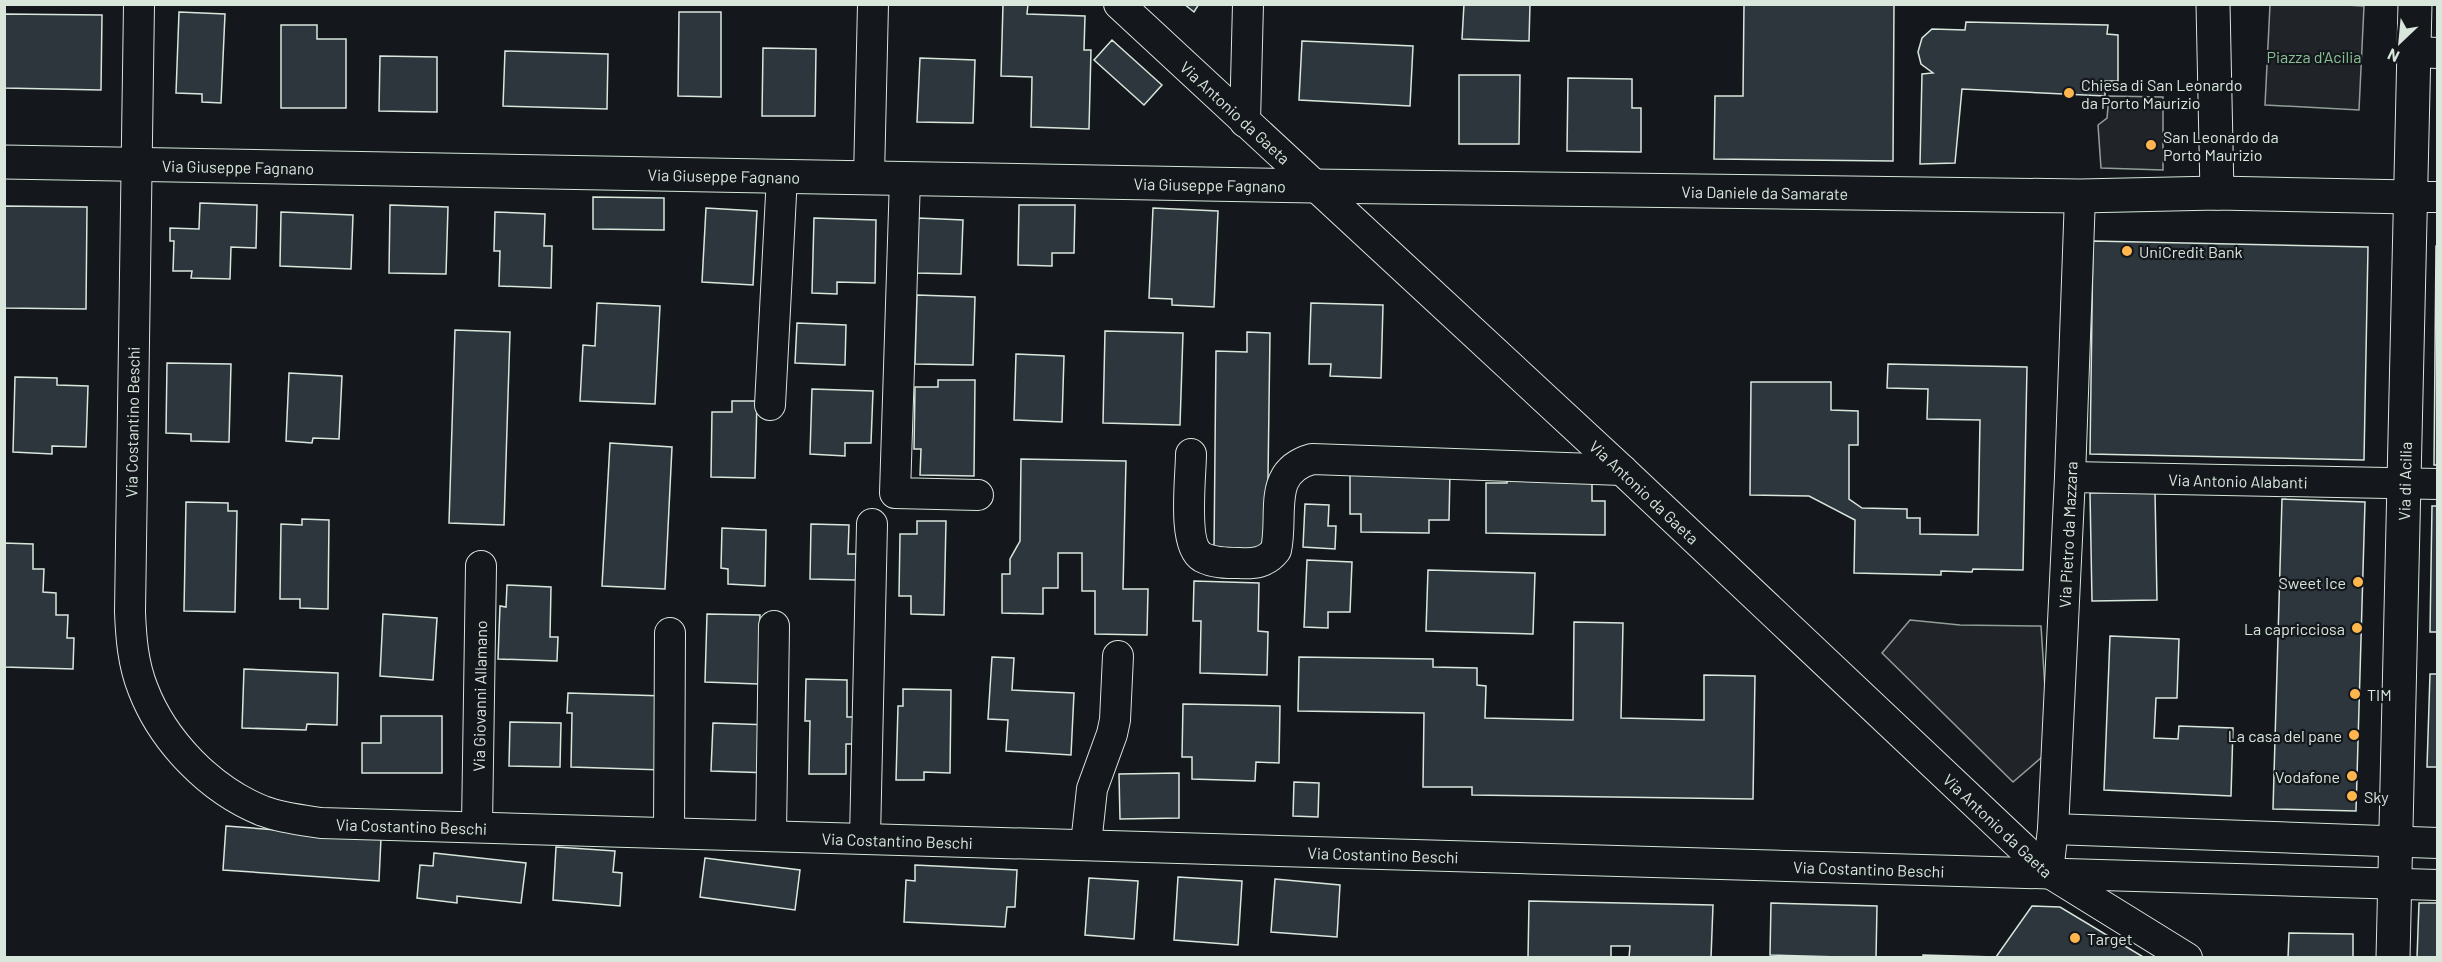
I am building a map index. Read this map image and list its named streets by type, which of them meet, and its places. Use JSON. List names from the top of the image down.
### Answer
{
  "streets": {
    "street": [
      "Via Antonio da Gaeta",
      "Via Giuseppe Fagnano",
      "Via Daniele da Samarate",
      "Via Costantino Beschi",
      "Via Antonio Alabanti",
      "Via di Acilia",
      "Via Pietro da Mazzara",
      "Via Giovanni Allamano"
    ]
  },
  "crossings": [
    ["Via Antonio da Gaeta", "Via Giuseppe Fagnano"],
    ["Via Antonio da Gaeta", "Via Daniele da Samarate"],
    ["Via Antonio da Gaeta", "Via Costantino Beschi"],
    ["Via Antonio da Gaeta", "Via Pietro da Mazzara"],
    ["Via Giuseppe Fagnano", "Via Daniele da Samarate"],
    ["Via Giuseppe Fagnano", "Via Costantino Beschi"],
    ["Via Daniele da Samarate", "Via di Acilia"],
    ["Via Daniele da Samarate", "Via Pietro da Mazzara"],
    ["Via Costantino Beschi", "Via di Acilia"],
    ["Via Costantino Beschi", "Via Pietro da Mazzara"],
    ["Via Costantino Beschi", "Via Giovanni Allamano"],
    ["Via Antonio Alabanti", "Via di Acilia"],
    ["Via Antonio Alabanti", "Via Pietro da Mazzara"]
  ],
  "parks": ["Piazza d'Acilia"],
  "places": [
    "Chiesa di San Leonardo da Porto Maurizio",
    "San Leonardo da Porto Maurizio",
    "UniCredit Bank",
    "Sweet Ice",
    "La capricciosa",
    "TIM",
    "La casa del pane",
    "Vodafone",
    "Sky",
    "Target"
  ],
  "north": "bottom left"
}
